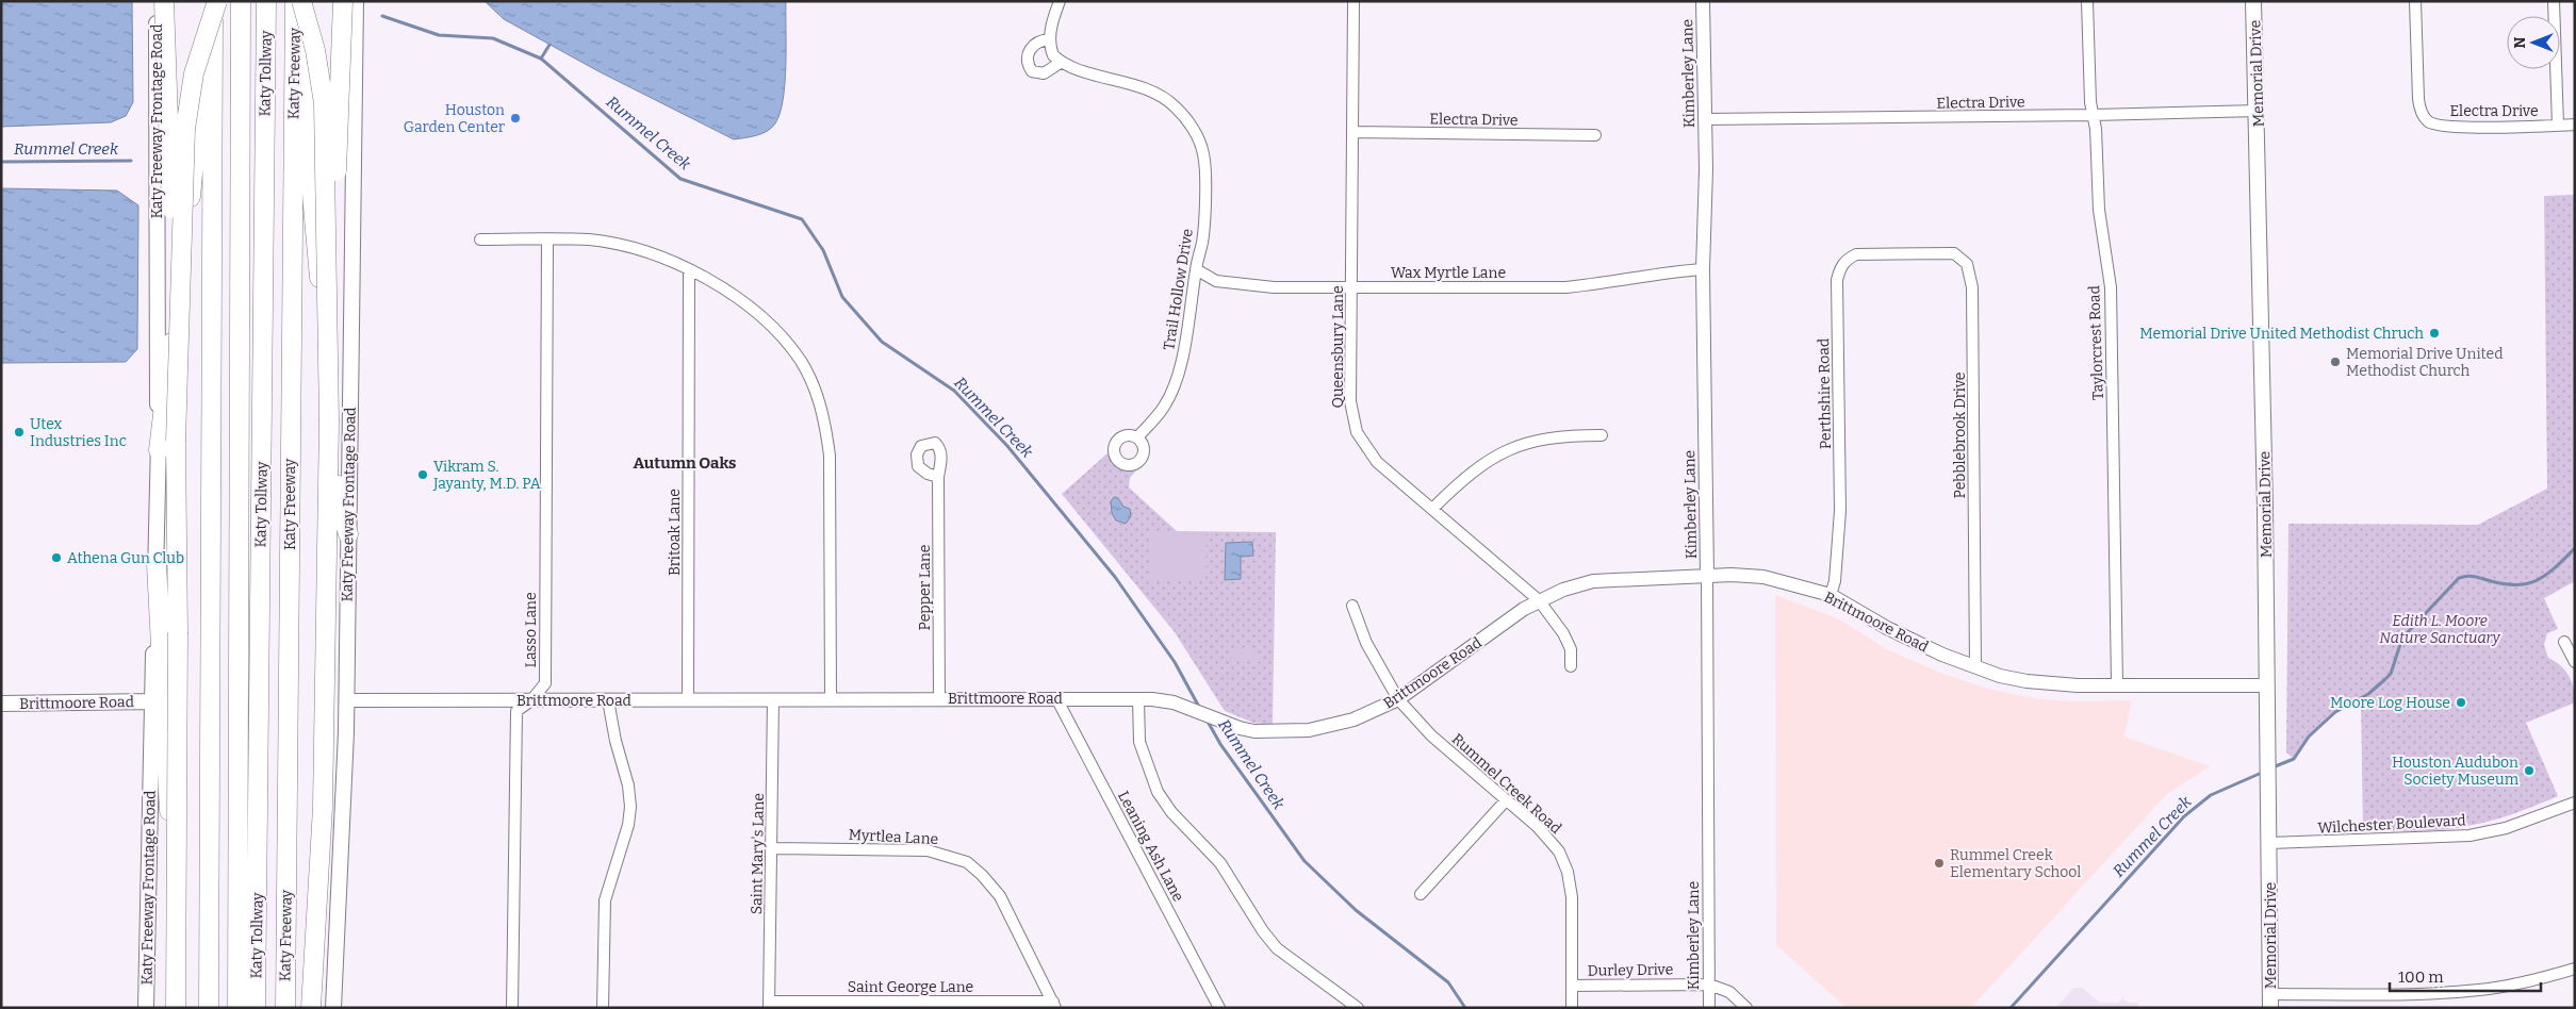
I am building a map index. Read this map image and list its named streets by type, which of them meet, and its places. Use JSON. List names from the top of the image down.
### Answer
{
  "streets": {
    "highway": ["Katy Tollway", "Katy Freeway"],
    "main road": ["Memorial Drive", "Katy Freeway Frontage Road", "Brittmoore Road"],
    "street": [
      "Kimberley Lane",
      "Electra Drive",
      "Wax Myrtle Lane",
      "Trail Hollow Drive",
      "Taylorcrest Road",
      "Queensbury Lane",
      "Perthshire Road",
      "Pebblebrook Drive",
      "Britoak Lane",
      "Pepper Lane",
      "Lasso Lane",
      "Rummel Creek Road",
      "Wilchester Boulevard",
      "Myrtlea Lane",
      "Leaning Ash Lane",
      "Saint Mary's Lane",
      "Durley Drive",
      "Saint George Lane"
    ]
  },
  "crossings": [
    ["Kimberley Lane", "Electra Drive"],
    ["Kimberley Lane", "Wax Myrtle Lane"],
    ["Kimberley Lane", "Brittmoore Road"],
    ["Kimberley Lane", "Durley Drive"],
    ["Memorial Drive", "Electra Drive"],
    ["Memorial Drive", "Brittmoore Road"],
    ["Memorial Drive", "Wilchester Boulevard"],
    ["Electra Drive", "Taylorcrest Road"],
    ["Electra Drive", "Queensbury Lane"],
    ["Katy Freeway Frontage Road", "Brittmoore Road"],
    ["Wax Myrtle Lane", "Trail Hollow Drive"],
    ["Wax Myrtle Lane", "Queensbury Lane"],
    ["Taylorcrest Road", "Brittmoore Road"],
    ["Queensbury Lane", "Brittmoore Road"],
    ["Perthshire Road", "Pebblebrook Drive"],
    ["Perthshire Road", "Brittmoore Road"],
    ["Pebblebrook Drive", "Brittmoore Road"],
    ["Britoak Lane", "Brittmoore Road"],
    ["Pepper Lane", "Brittmoore Road"],
    ["Brittmoore Road", "Lasso Lane"],
    ["Brittmoore Road", "Rummel Creek Road"],
    ["Brittmoore Road", "Leaning Ash Lane"],
    ["Brittmoore Road", "Saint Mary's Lane"],
    ["Rummel Creek Road", "Durley Drive"],
    ["Myrtlea Lane", "Saint Mary's Lane"],
    ["Myrtlea Lane", "Saint George Lane"],
    ["Saint Mary's Lane", "Saint George Lane"]
  ],
  "districts": ["Autumn Oaks"],
  "water": ["Rummel Creek"],
  "parks": ["Edith L. Moore Nature Sanctuary"],
  "places": [
    "Houston Garden Center",
    "Memorial Drive United Methodist Chruch",
    "Memorial Drive United Methodist Church",
    "Utex Industries Inc",
    "Vikram S. Jayanty, M.D. PA",
    "Athena Gun Club",
    "Moore Log House",
    "Houston Audubon Society Museum",
    "Rummel Creek Elementary School"
  ],
  "scale_bar": "100 m",
  "north": "left"
}
